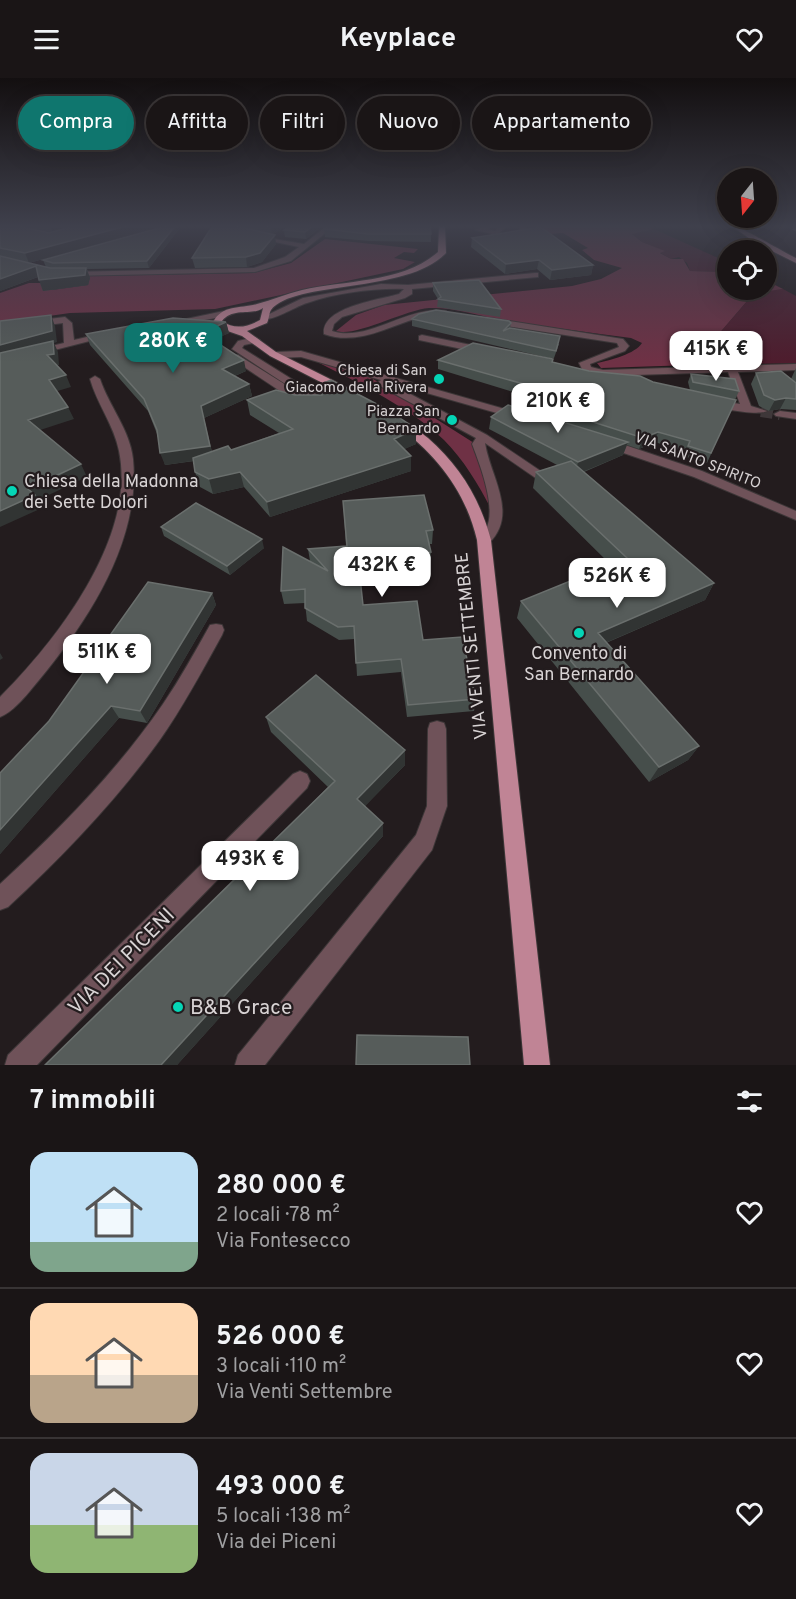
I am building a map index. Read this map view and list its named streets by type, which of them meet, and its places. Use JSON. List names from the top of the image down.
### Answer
{
  "streets": {
    "main road": ["VIA VENTI SETTEMBRE"],
    "street": ["VIA SANTO SPIRITO", "VIA DEI PICENI"]
  },
  "places": [
    "Chiesa di San Giacomo della Rivera",
    "Piazza San Bernardo",
    "Chiesa della Madonna dei Sette Dolori",
    "Convento di San Bernardo",
    "B&B Grace"
  ],
  "north": "bottom",
  "page": {
    "header": "Keyplace",
    "chip": [
      "Compra",
      "Affitta",
      "Filtri",
      "Nuovo",
      "Appartamento"
    ],
    "price": [
      "280K €",
      "415K €",
      "210K €",
      "432K €",
      "526K €",
      "511K €",
      "493K €"
    ],
    "heading": "7 immobili",
    "list": [
      {
        "name": "280 000 €",
        "note": "2 locali · 78 m² · Via Fontesecco"
      },
      {
        "name": "526 000 €",
        "note": "3 locali · 110 m² · Via Venti Settembre"
      },
      {
        "name": "493 000 €",
        "note": "5 locali · 138 m² · Via dei Piceni"
      }
    ]
  }
}
